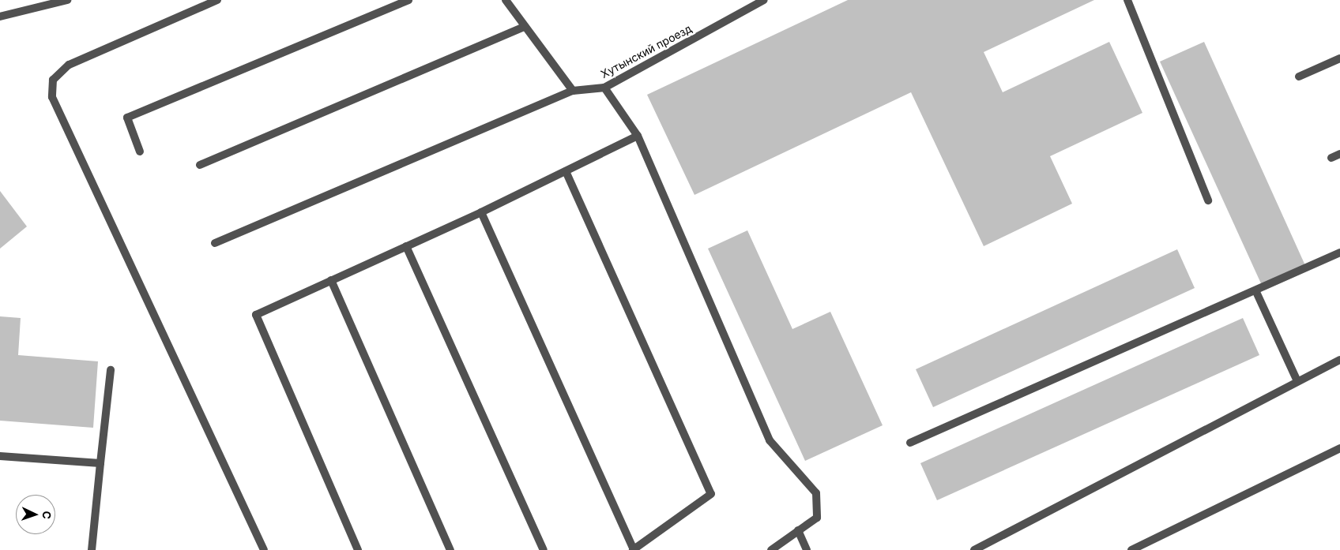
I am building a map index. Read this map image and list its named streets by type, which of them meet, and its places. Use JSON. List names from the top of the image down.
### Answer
{
  "streets": {
    "street": ["Хутынский проезд"]
  },
  "north": "right"
}
